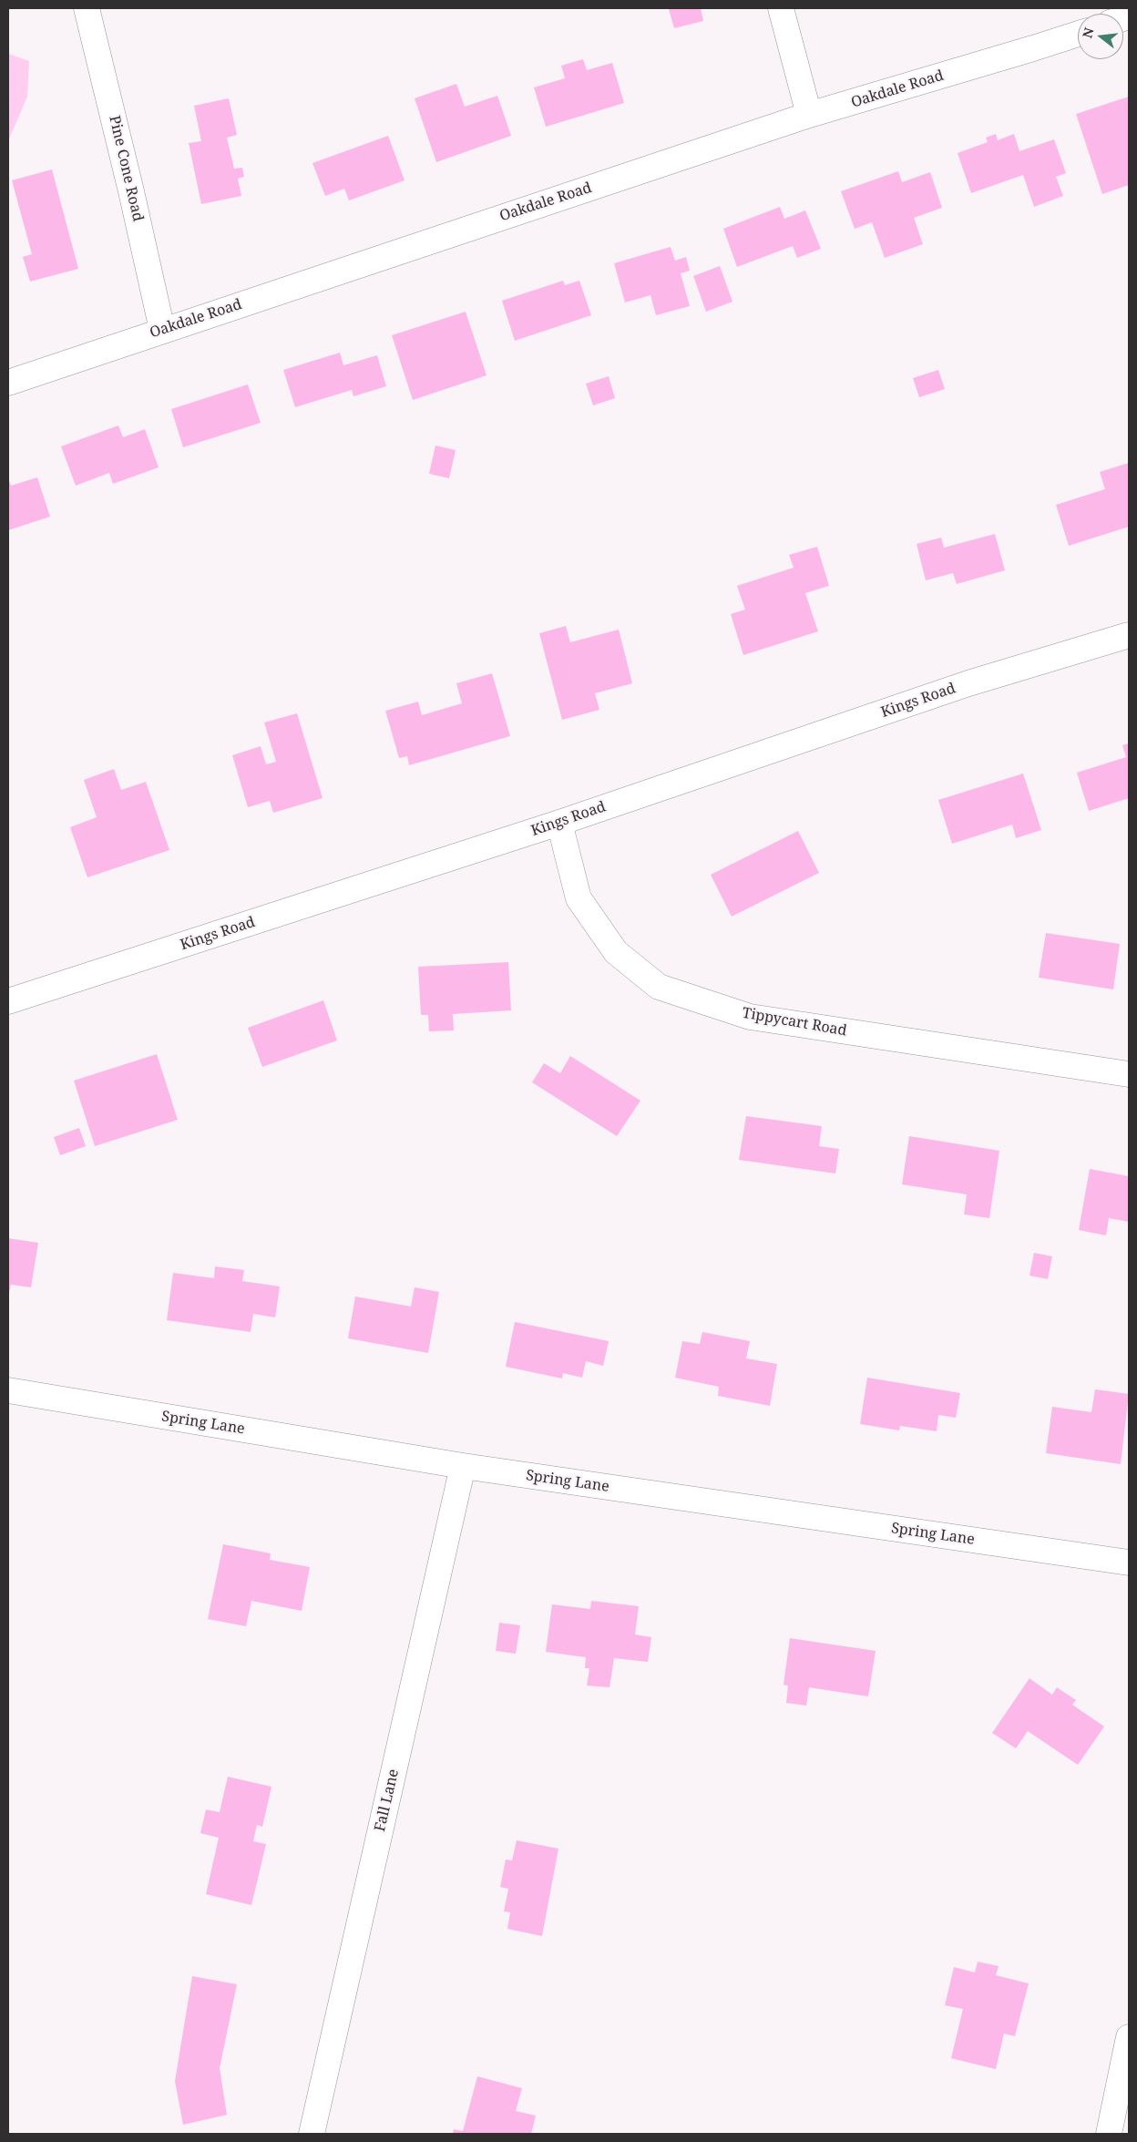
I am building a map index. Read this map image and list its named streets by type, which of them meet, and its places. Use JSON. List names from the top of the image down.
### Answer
{
  "streets": {
    "street": [
      "Oakdale Road",
      "Pine Cone Road",
      "Kings Road",
      "Tippycart Road",
      "Spring Lane",
      "Fall Lane"
    ]
  },
  "crossings": [
    ["Oakdale Road", "Pine Cone Road"],
    ["Kings Road", "Tippycart Road"],
    ["Spring Lane", "Fall Lane"]
  ],
  "north": "left"
}
